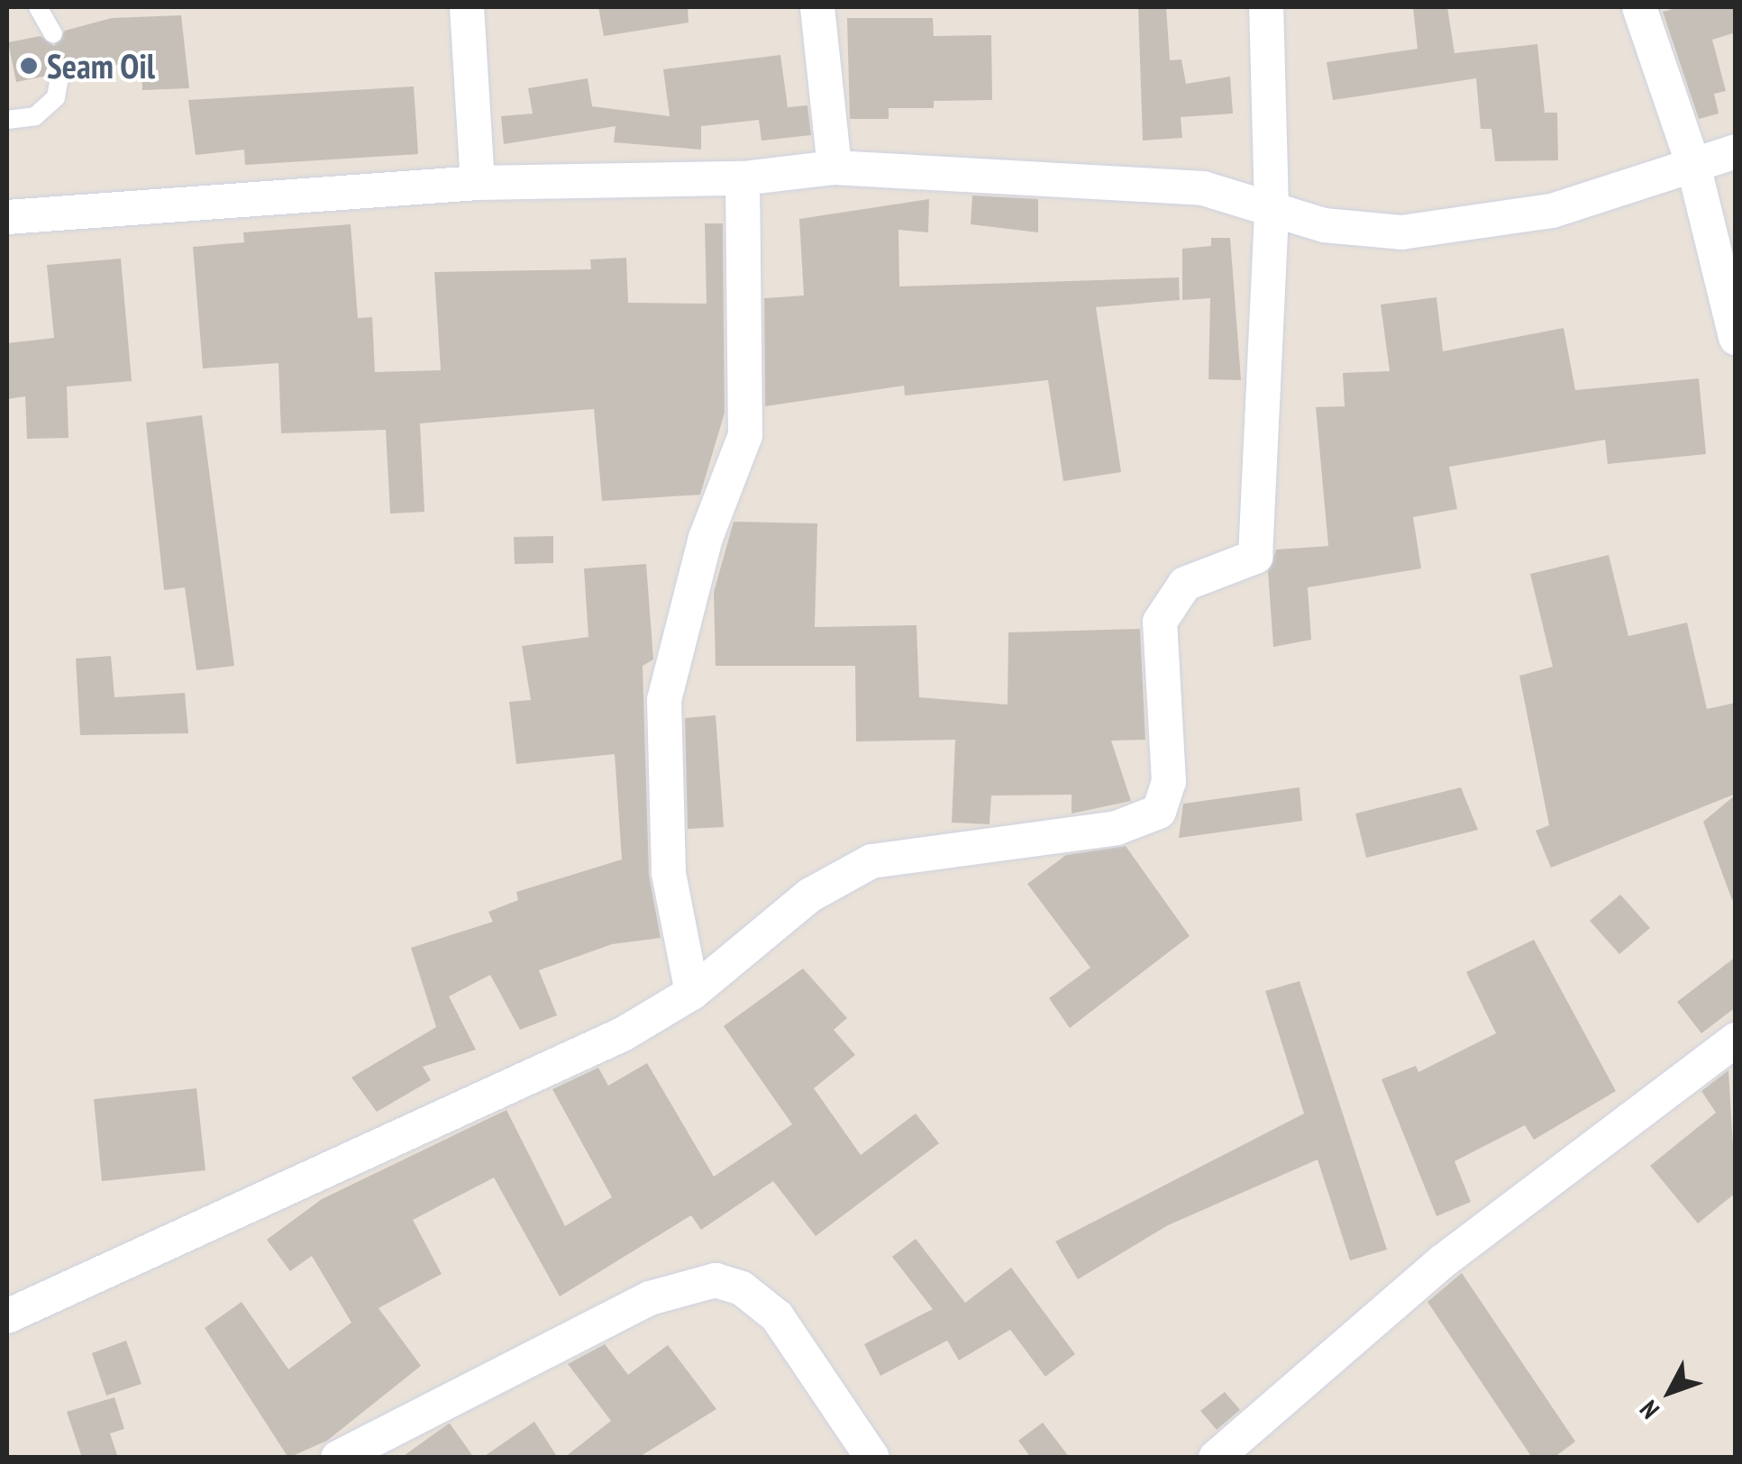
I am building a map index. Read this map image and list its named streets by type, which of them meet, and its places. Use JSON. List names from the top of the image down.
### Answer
{
  "places": ["Seam Oil"],
  "north": "bottom left"
}
